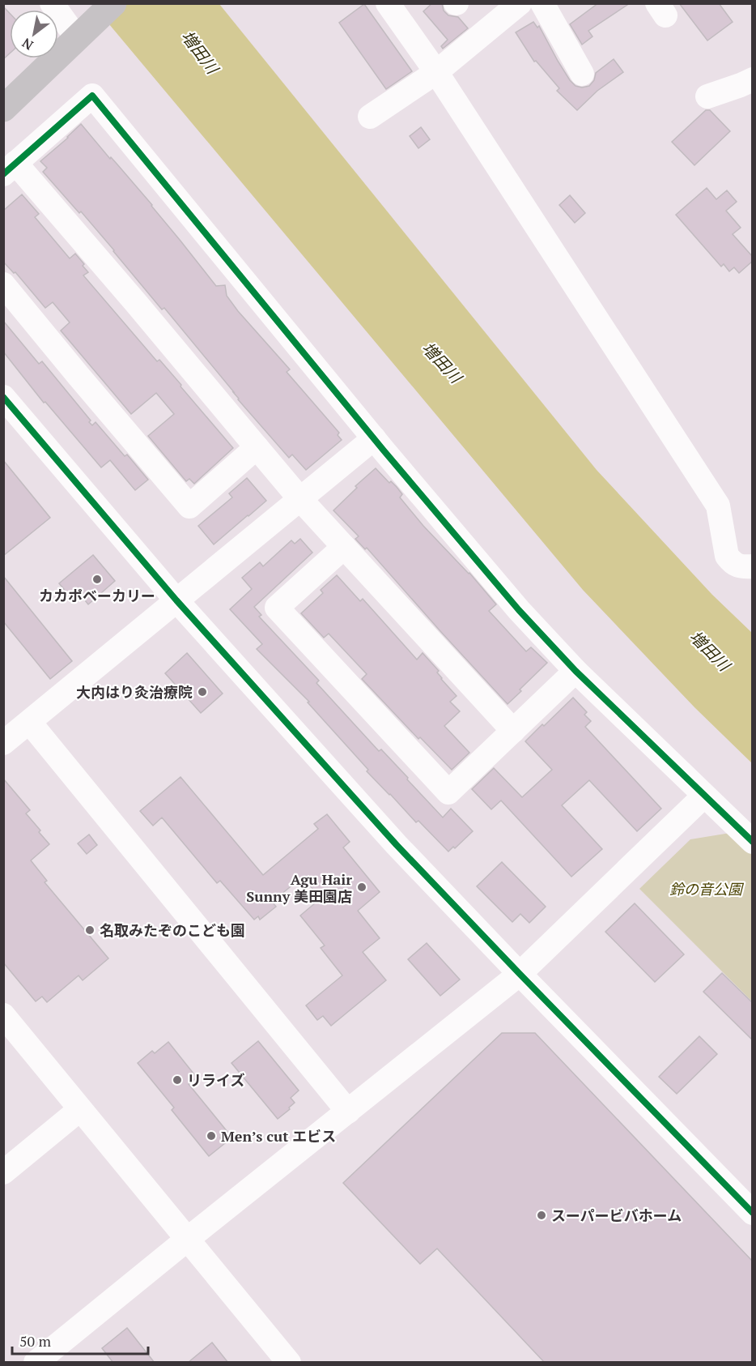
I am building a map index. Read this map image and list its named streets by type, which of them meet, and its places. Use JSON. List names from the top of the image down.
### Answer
{
  "water": ["増田川"],
  "parks": ["鈴の音公園"],
  "places": [
    "カカポベーカリー",
    "大内はり灸治療院",
    "Agu Hair Sunny 美田園店",
    "名取みたぞのこども園",
    "リライズ",
    "Men’s cut エビス",
    "スーパービバホーム"
  ],
  "scale_bar": "50 m",
  "north": "bottom left"
}
